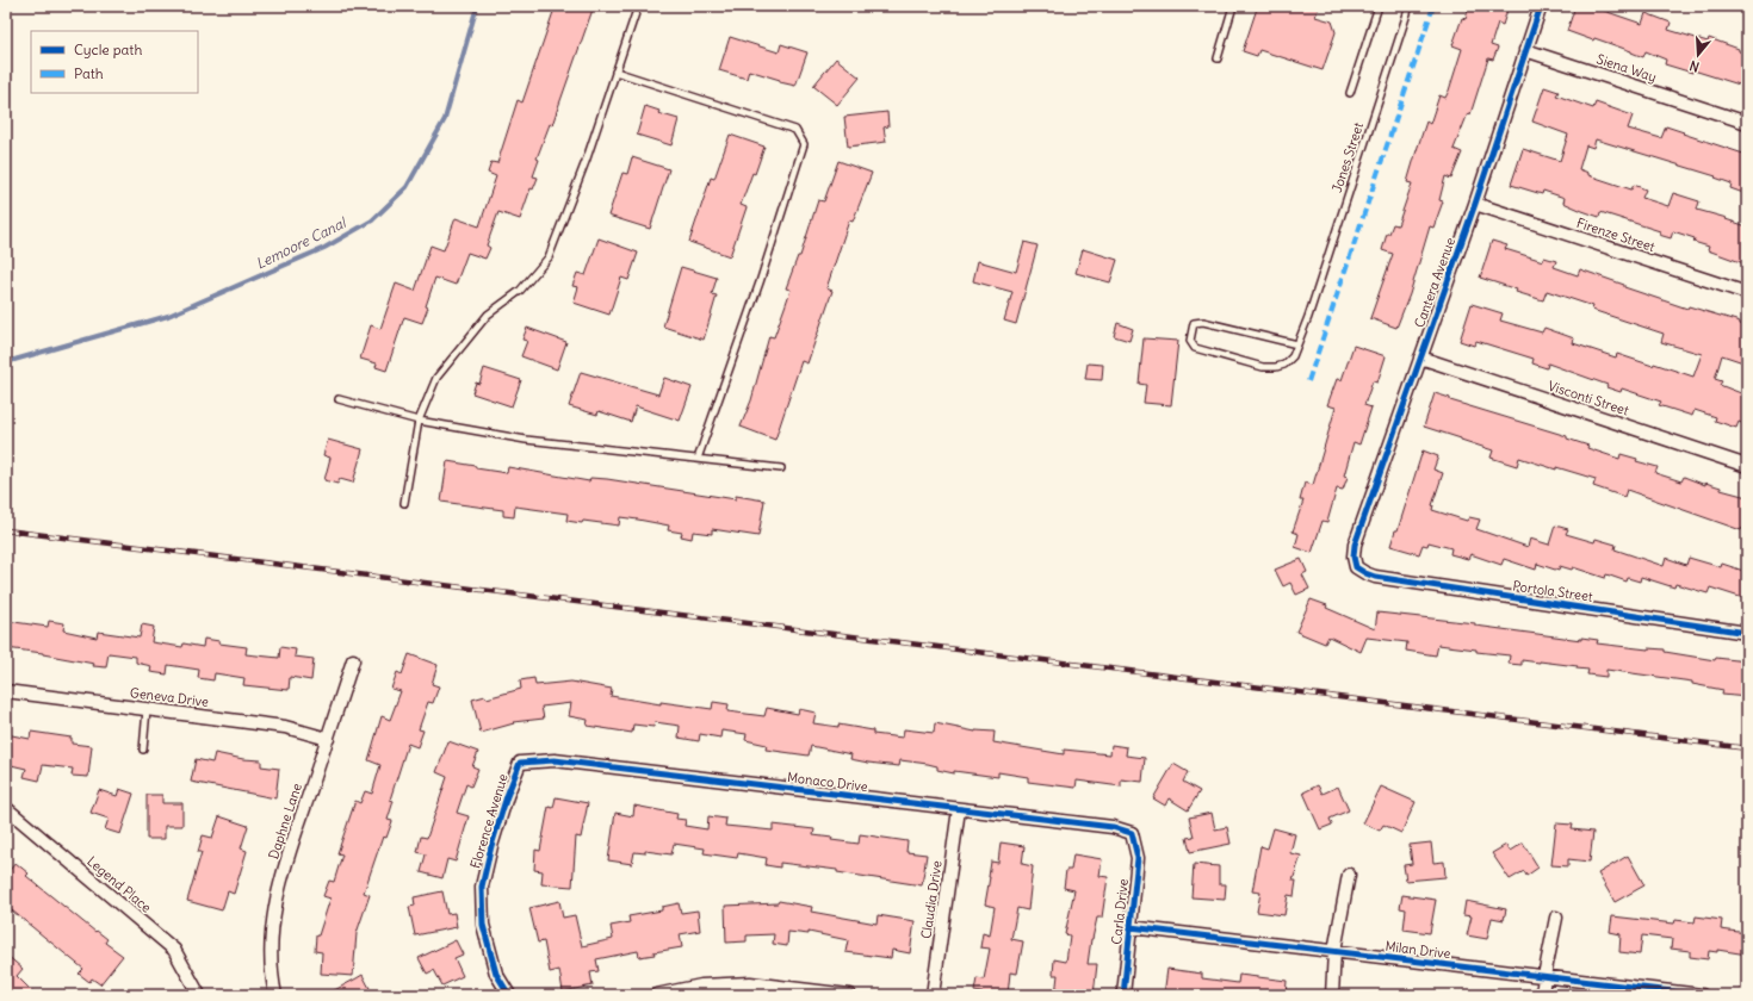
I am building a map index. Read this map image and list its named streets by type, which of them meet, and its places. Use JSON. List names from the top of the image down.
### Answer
{
  "streets": {
    "street": [
      "Siena Way",
      "Firenze Street",
      "Cantera Avenue",
      "Visconti Street",
      "Portola Street",
      "Geneva Drive",
      "Monaco Drive",
      "Daphne Lane",
      "Florence Avenue",
      "Legend Place",
      "Claudia Drive",
      "Carla Drive",
      "Milan Drive"
    ],
    "lane": ["Jones Street"]
  },
  "crossings": [
    ["Siena Way", "Cantera Avenue"],
    ["Firenze Street", "Cantera Avenue"],
    ["Cantera Avenue", "Visconti Street"],
    ["Cantera Avenue", "Portola Street"],
    ["Geneva Drive", "Daphne Lane"],
    ["Monaco Drive", "Florence Avenue"],
    ["Monaco Drive", "Claudia Drive"],
    ["Monaco Drive", "Carla Drive"],
    ["Carla Drive", "Milan Drive"]
  ],
  "water": ["Lemoore Canal"],
  "legend": ["Cycle path", "Path"],
  "north": "bottom"
}
